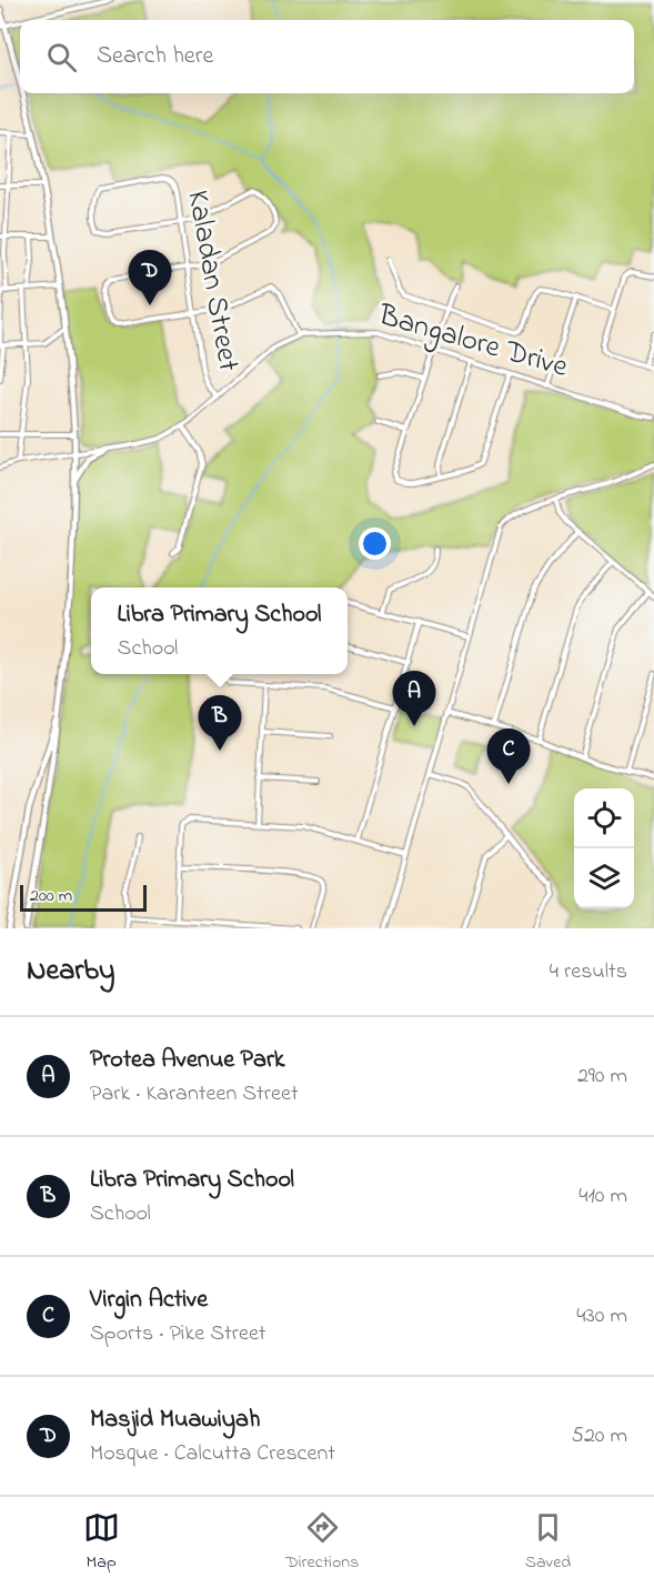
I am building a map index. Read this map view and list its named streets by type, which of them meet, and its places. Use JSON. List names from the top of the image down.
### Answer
{
  "streets": {
    "street": ["Kaladan Street", "Bangalore Drive"]
  },
  "crossings": [
    ["Kaladan Street", "Bangalore Drive"]
  ],
  "scale_bar": "200 m",
  "page": {
    "search": "Search here",
    "pins": [
      "D",
      "A",
      "B",
      "C"
    ],
    "popup": ["Libra Primary School", "School"],
    "scale": "200 m",
    "heading": ["Nearby", "4 results"],
    "list": [
      {
        "mark": "A",
        "name": "Protea Avenue Park",
        "note": "Park · Karanteen Street",
        "value": "290 m"
      },
      {
        "mark": "B",
        "name": "Libra Primary School",
        "note": "School",
        "value": "410 m"
      },
      {
        "mark": "C",
        "name": "Virgin Active",
        "note": "Sports · Pike Street",
        "value": "430 m"
      },
      {
        "mark": "D",
        "name": "Masjid Muawiyah",
        "note": "Mosque · Calcutta Crescent",
        "value": "520 m"
      }
    ],
    "nav": ["Map", "Directions", "Saved"]
  }
}
